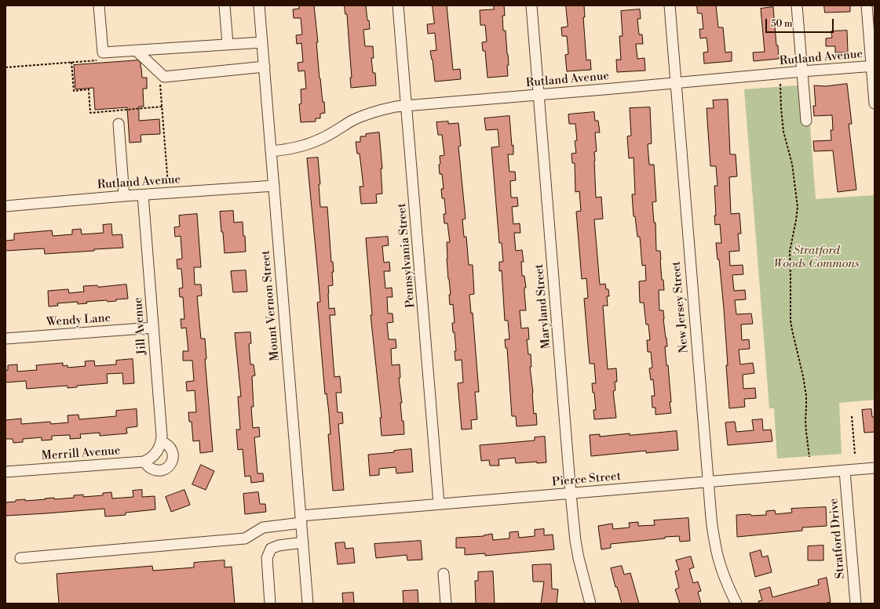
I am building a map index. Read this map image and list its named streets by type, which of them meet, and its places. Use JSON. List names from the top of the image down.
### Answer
{
  "streets": {
    "street": [
      "Rutland Avenue",
      "Pennsylvania Street",
      "Mount Vernon Street",
      "Maryland Street",
      "New Jersey Street",
      "Wendy Lane",
      "Jill Avenue",
      "Merrill Avenue",
      "Pierce Street",
      "Stratford Drive"
    ]
  },
  "crossings": [
    ["Rutland Avenue", "Pennsylvania Street"],
    ["Rutland Avenue", "Mount Vernon Street"],
    ["Rutland Avenue", "Maryland Street"],
    ["Rutland Avenue", "New Jersey Street"],
    ["Rutland Avenue", "Jill Avenue"],
    ["Pennsylvania Street", "Pierce Street"],
    ["Mount Vernon Street", "Pierce Street"],
    ["Maryland Street", "Pierce Street"],
    ["New Jersey Street", "Pierce Street"],
    ["Wendy Lane", "Jill Avenue"],
    ["Jill Avenue", "Merrill Avenue"],
    ["Pierce Street", "Stratford Drive"]
  ],
  "parks": ["Stratford Woods Commons"],
  "scale_bar": "50 m"
}
